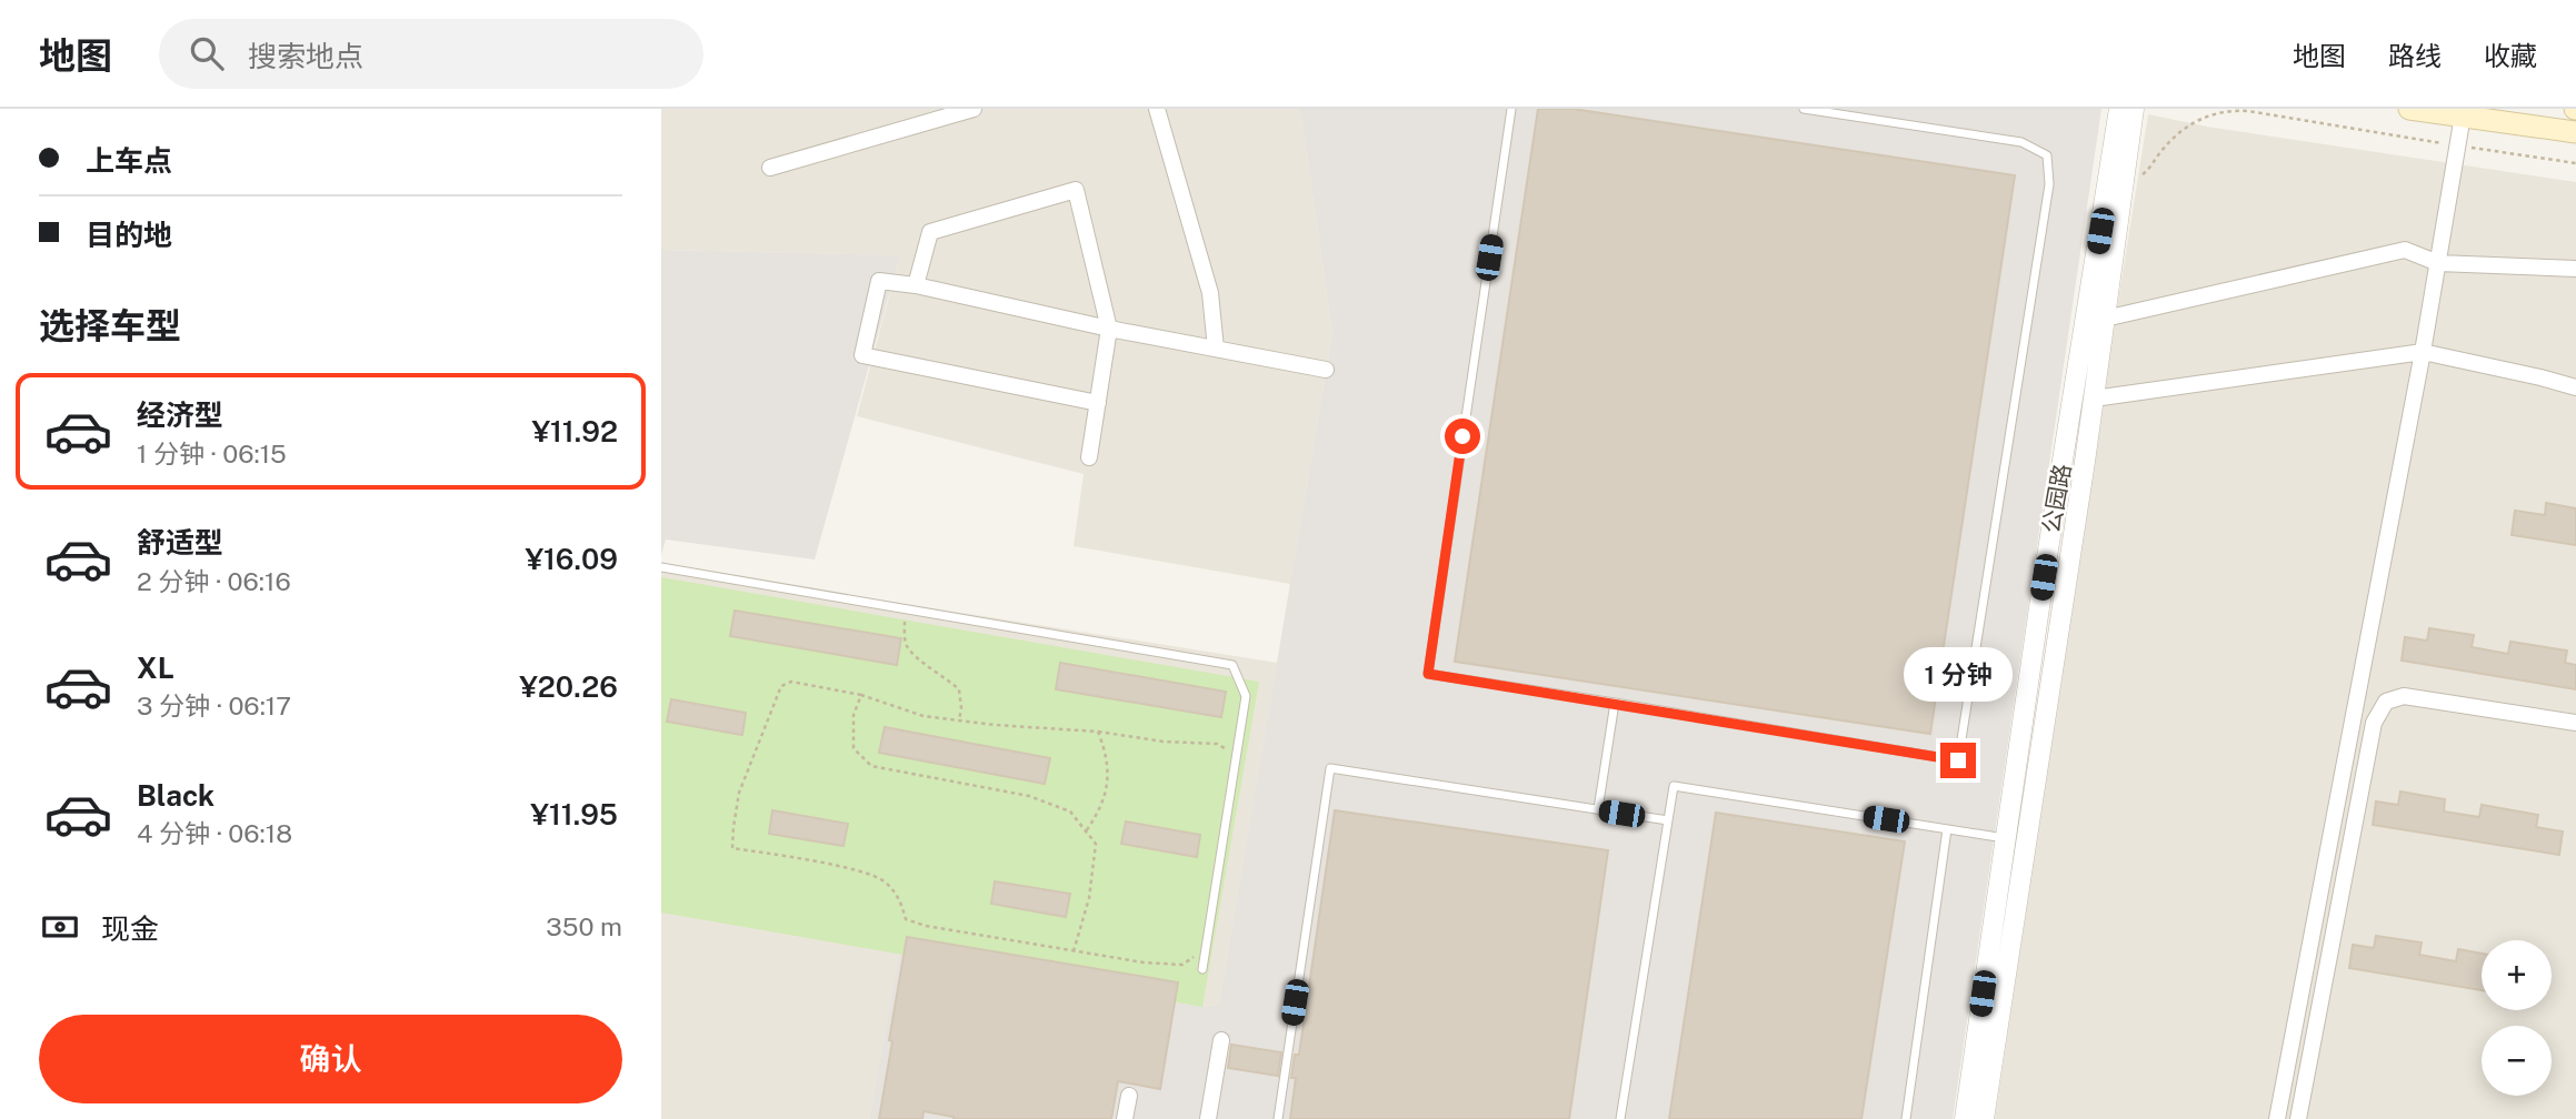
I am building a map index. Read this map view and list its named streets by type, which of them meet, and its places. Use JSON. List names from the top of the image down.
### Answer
{
  "streets": {
    "street": ["公园路"]
  },
  "page": {
    "header": "地图",
    "search": "搜索地点",
    "nav": ["地图", "路线", "收藏"],
    "banner": ["上车点", "目的地"],
    "heading": "选择车型",
    "list": [
      {
        "name": "经济型",
        "note": "1 分钟 · 06:15",
        "value": "¥11.92"
      },
      {
        "name": "舒适型",
        "note": "2 分钟 · 06:16",
        "value": "¥16.09"
      },
      {
        "name": "XL",
        "note": "3 分钟 · 06:17",
        "value": "¥20.26"
      },
      {
        "name": "Black",
        "note": "4 分钟 · 06:18",
        "value": "¥11.95"
      }
    ],
    "bubble": "1 分钟",
    "pay": ["现金", "350 m"],
    "map_buttons": ["+", "−"],
    "buttons": "确认"
  }
}
